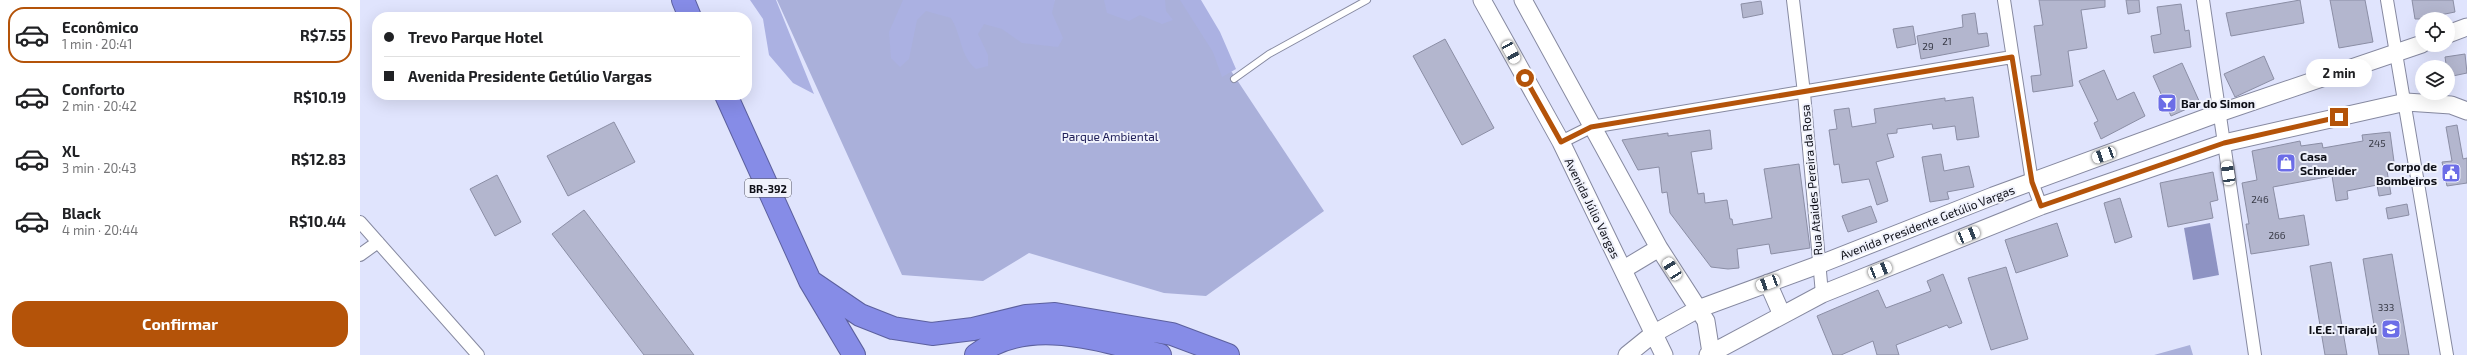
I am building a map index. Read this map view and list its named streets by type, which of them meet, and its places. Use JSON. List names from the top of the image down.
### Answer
{
  "streets": {
    "highway": ["BR-392"],
    "main road": ["Avenida Júlio Vargas", "Avenida Presidente Getúlio Vargas"],
    "street": ["Rua Ataides Pereira da Rosa"]
  },
  "crossings": [
    ["Rua Ataides Pereira da Rosa", "Avenida Presidente Getúlio Vargas"],
    ["Avenida Júlio Vargas", "Avenida Presidente Getúlio Vargas"]
  ],
  "parks": ["Parque Ambiental"],
  "places": {
    "bar": ["Bar do Simon"],
    "shop": ["Casa Schneider"],
    "public building": ["Corpo de Bombeiros"],
    "school or university": ["I.E.E. Tiarajú"]
  },
  "house_numbers": [
    "21",
    "29",
    "245",
    "246",
    "266",
    "333"
  ],
  "page": {
    "list": [
      {
        "name": "Econômico",
        "note": "1 min · 20:41",
        "value": "R$7.55"
      },
      {
        "name": "Conforto",
        "note": "2 min · 20:42",
        "value": "R$10.19"
      },
      {
        "name": "XL",
        "note": "3 min · 20:43",
        "value": "R$12.83"
      },
      {
        "name": "Black",
        "note": "4 min · 20:44",
        "value": "R$10.44"
      }
    ],
    "banner": ["Trevo Parque Hotel", "Avenida Presidente Getúlio Vargas"],
    "bubble": "2 min",
    "buttons": "Confirmar"
  }
}
